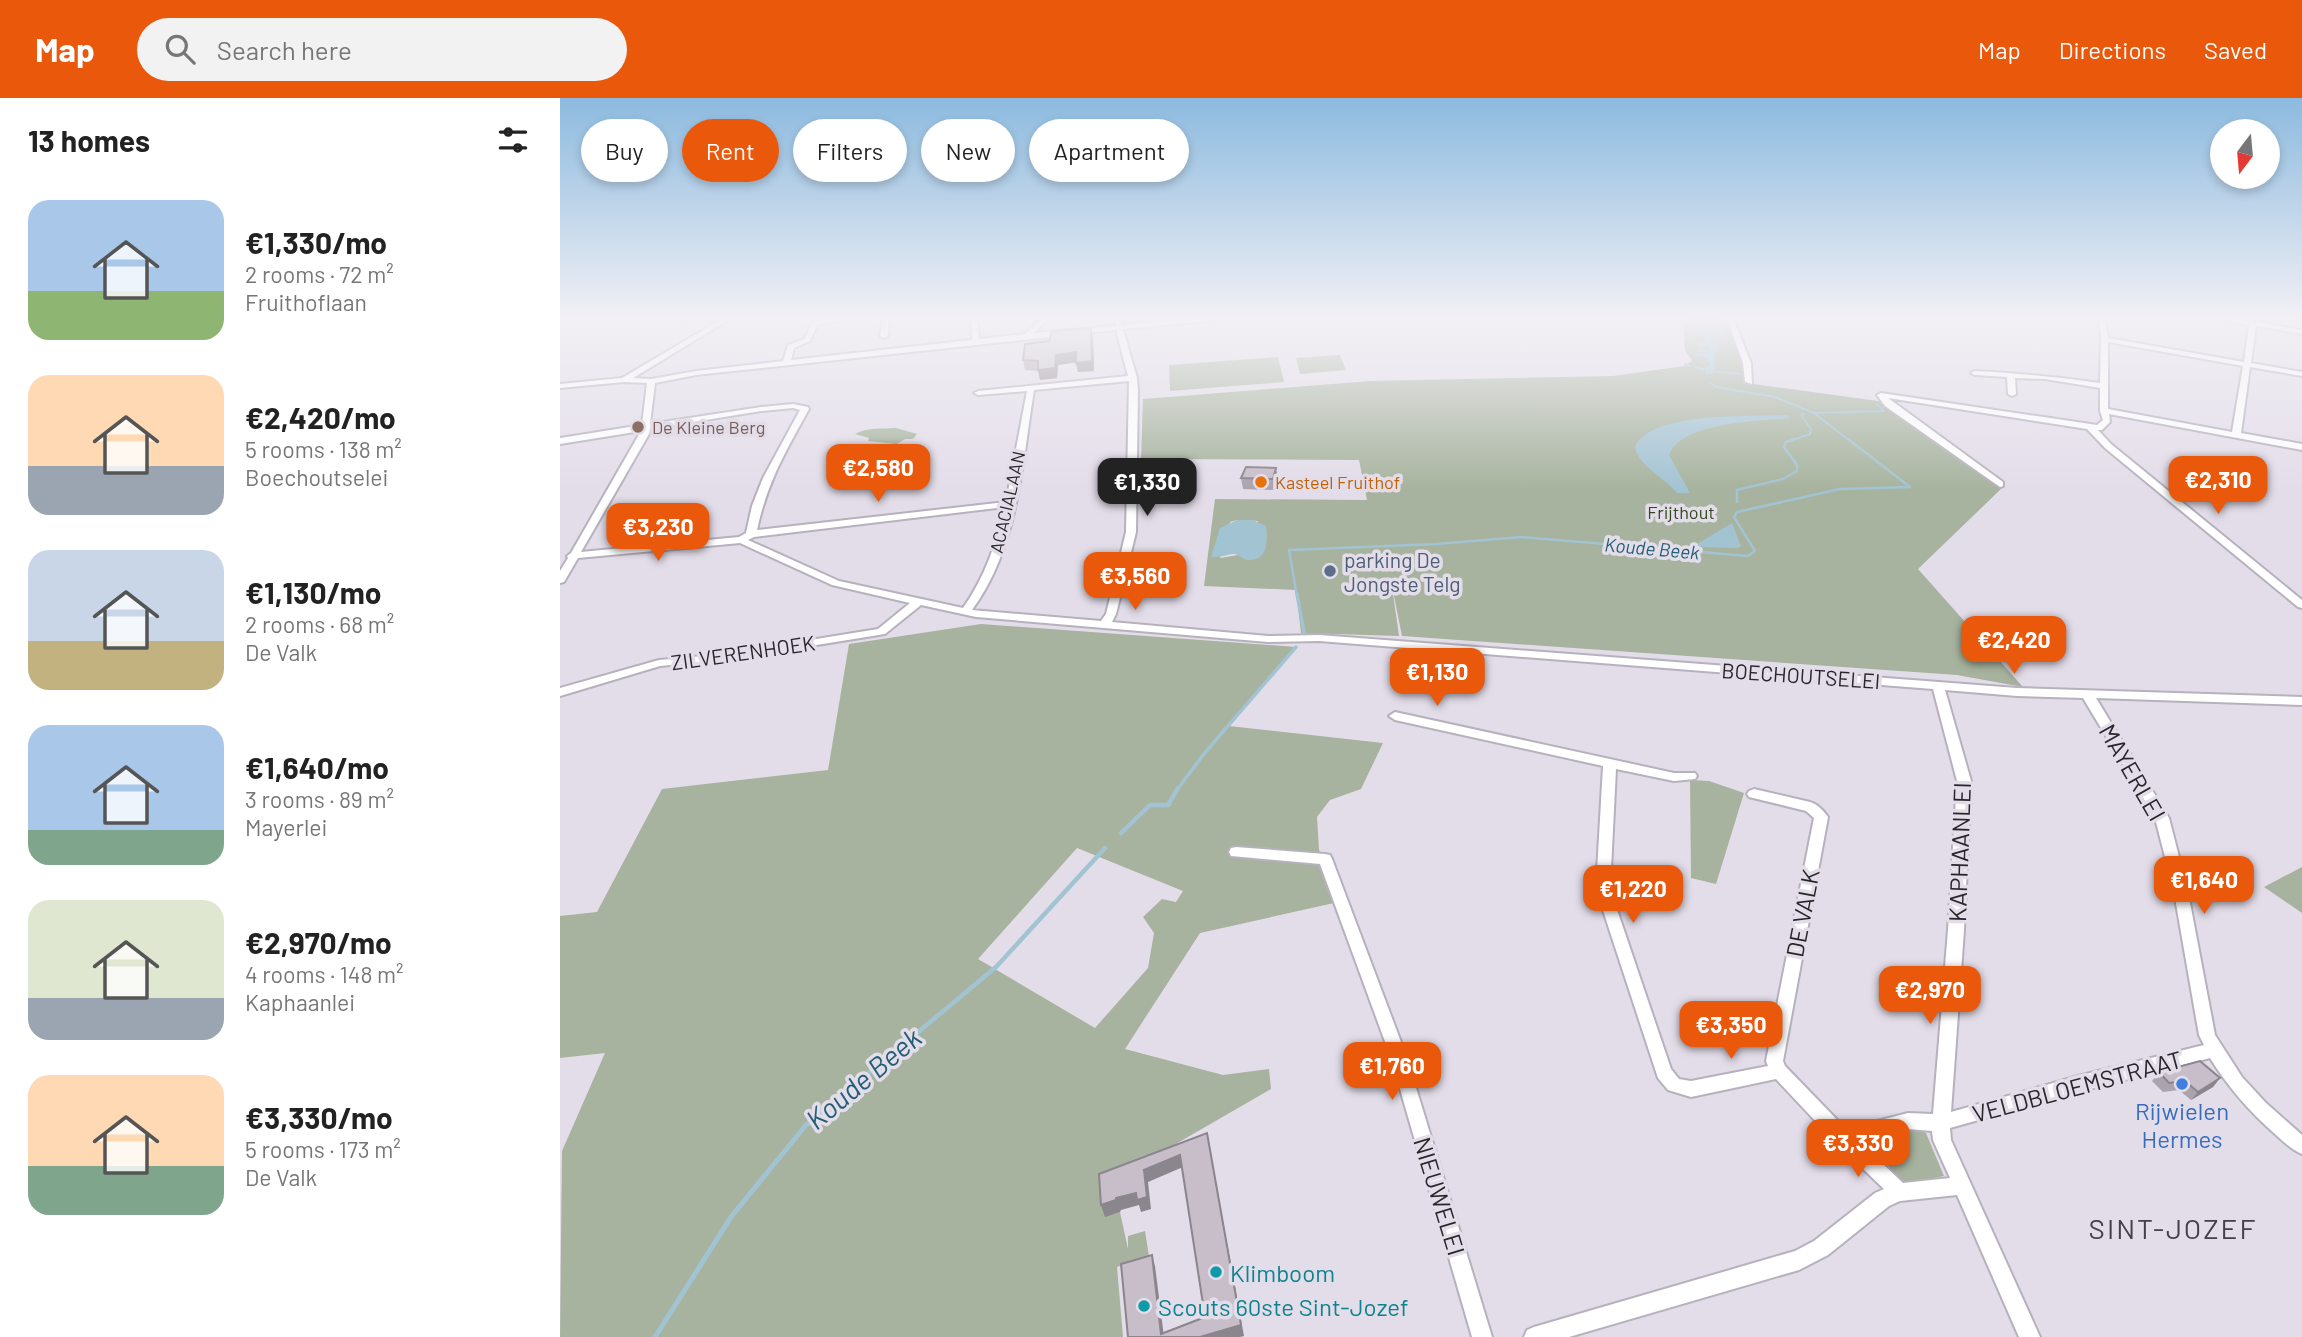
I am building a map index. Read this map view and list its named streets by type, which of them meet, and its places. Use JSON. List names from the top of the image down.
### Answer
{
  "streets": {
    "street": [
      "ACACIALAAN",
      "ZILVERENHOEK",
      "BOECHOUTSELEI",
      "MAYERLEI",
      "KAPHAANLEI",
      "DE VALK",
      "VELDBLOEMSTRAAT",
      "NIEUWELEI"
    ]
  },
  "crossings": [
    ["ACACIALAAN", "BOECHOUTSELEI"],
    ["ZILVERENHOEK", "BOECHOUTSELEI"],
    ["BOECHOUTSELEI", "MAYERLEI"],
    ["BOECHOUTSELEI", "KAPHAANLEI"],
    ["MAYERLEI", "VELDBLOEMSTRAAT"],
    ["KAPHAANLEI", "VELDBLOEMSTRAAT"]
  ],
  "districts": ["SINT-JOZEF"],
  "water": ["Koude Beek"],
  "parks": ["Frijthout"],
  "places": [
    "De Kleine Berg",
    "Kasteel Fruithof",
    "parking De Jongste Telg",
    "Rijwielen Hermes",
    "Klimboom",
    "Scouts 60ste Sint-Jozef"
  ],
  "north": "bottom",
  "page": {
    "header": "Map",
    "search": "Search here",
    "nav": ["Map", "Directions", "Saved"],
    "heading": "13 homes",
    "chip": [
      "Buy",
      "Rent",
      "Filters",
      "New",
      "Apartment"
    ],
    "list": [
      {
        "name": "€1,330/mo",
        "note": "2 rooms · 72 m² · Fruithoflaan"
      },
      {
        "name": "€2,420/mo",
        "note": "5 rooms · 138 m² · Boechoutselei"
      },
      {
        "name": "€1,130/mo",
        "note": "2 rooms · 68 m² · De Valk"
      },
      {
        "name": "€1,640/mo",
        "note": "3 rooms · 89 m² · Mayerlei"
      },
      {
        "name": "€2,970/mo",
        "note": "4 rooms · 148 m² · Kaphaanlei"
      },
      {
        "name": "€3,330/mo",
        "note": "5 rooms · 173 m² · De Valk"
      }
    ],
    "price": [
      "€2,580",
      "€2,310",
      "€1,330",
      "€3,230",
      "€3,560",
      "€2,420",
      "€1,130",
      "€1,640",
      "€1,220",
      "€2,970",
      "€3,350",
      "€1,760",
      "€3,330"
    ]
  }
}
